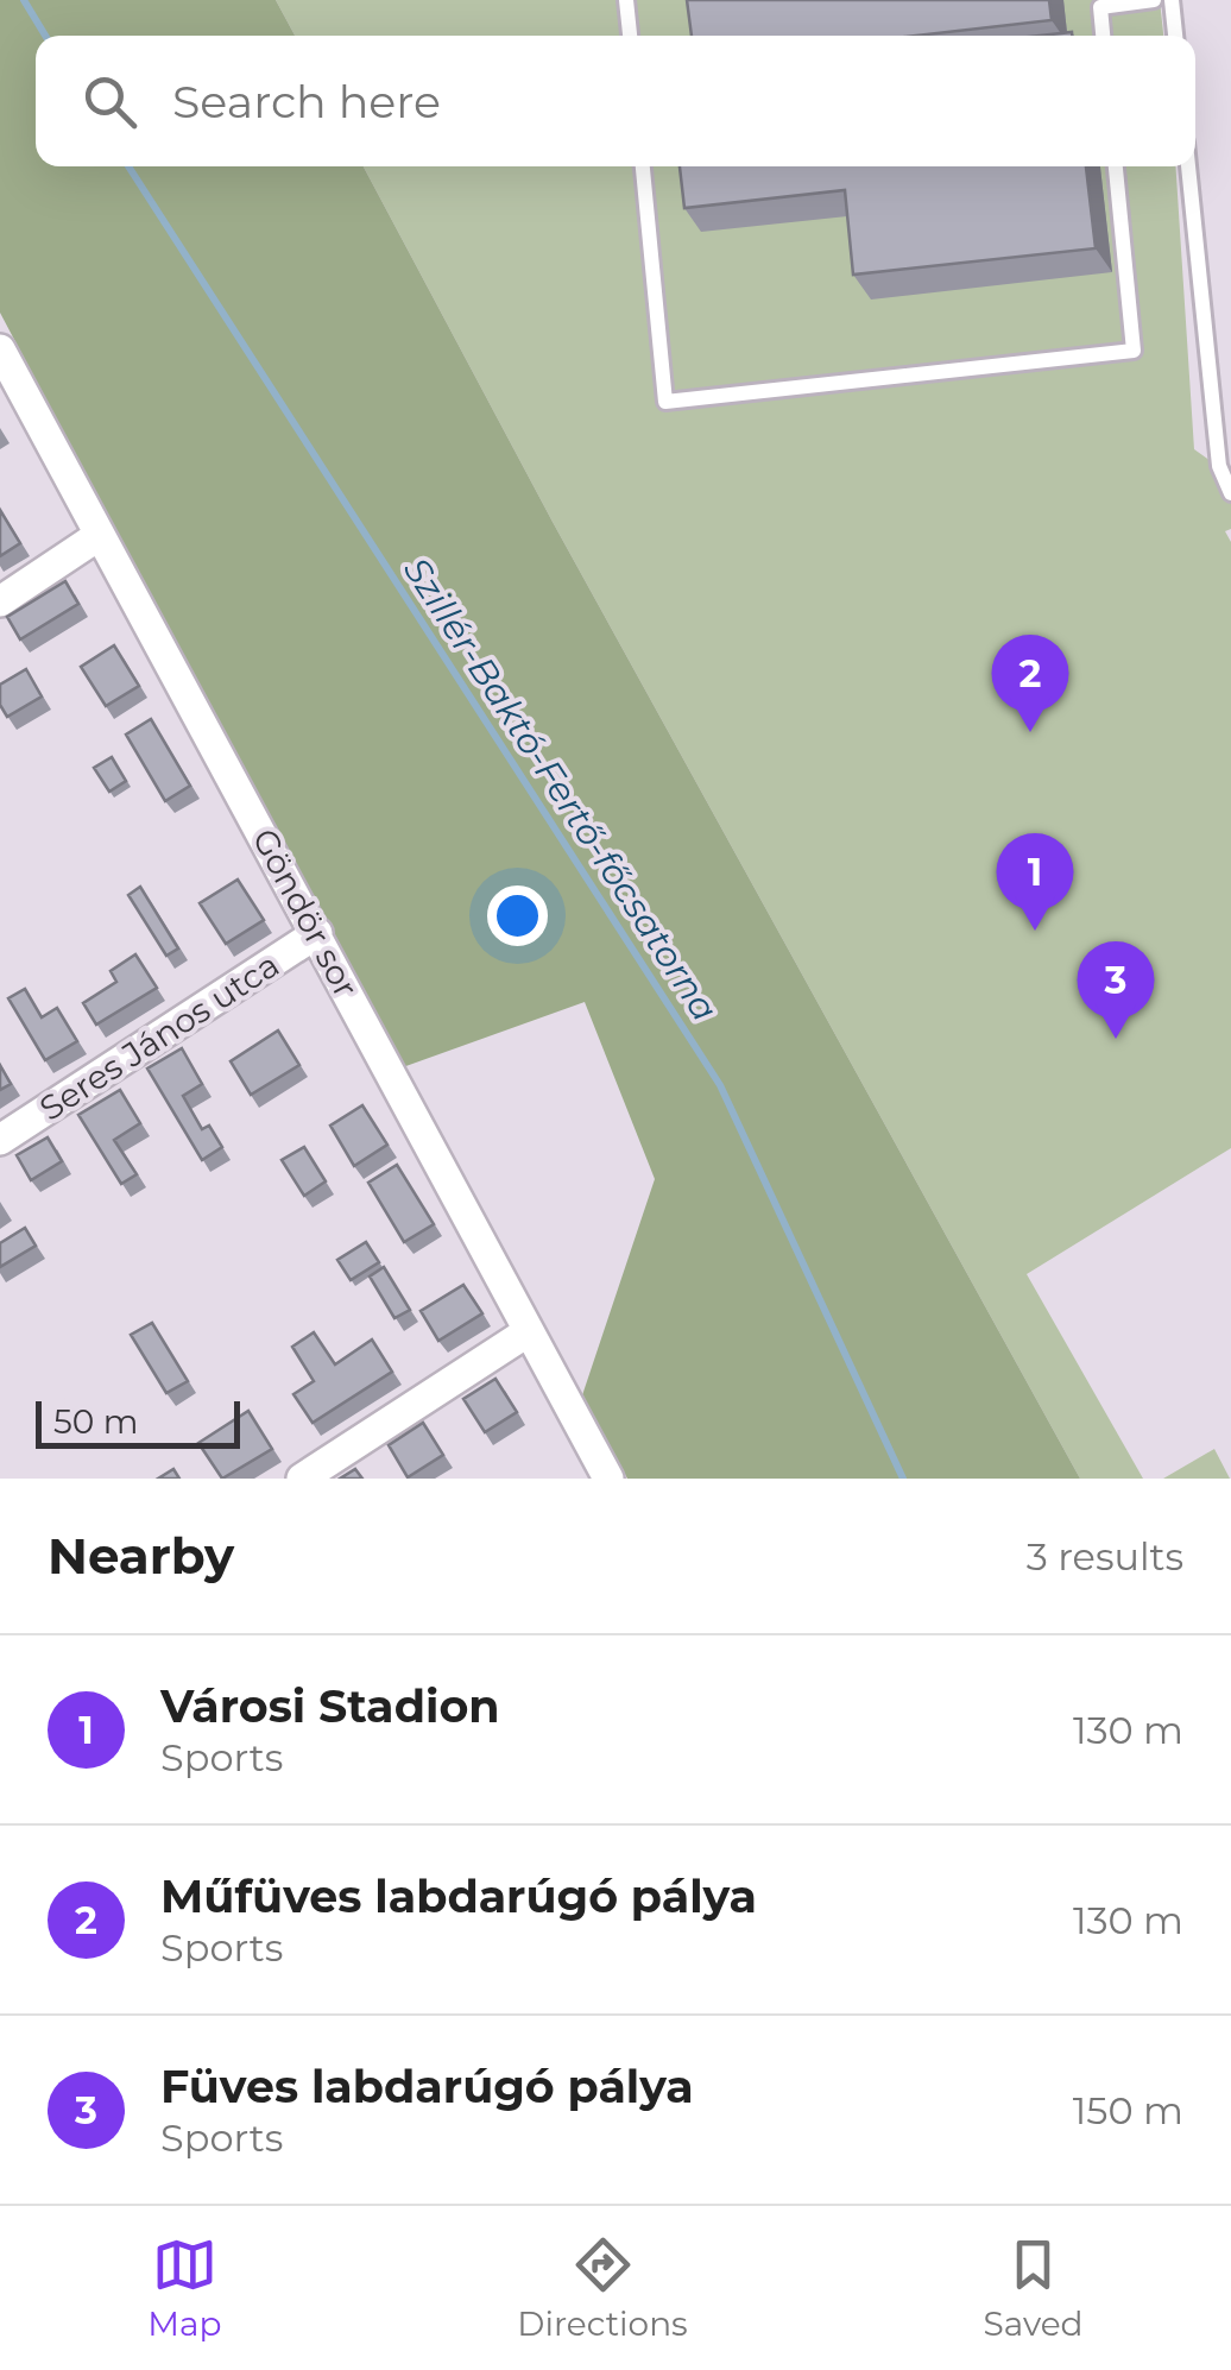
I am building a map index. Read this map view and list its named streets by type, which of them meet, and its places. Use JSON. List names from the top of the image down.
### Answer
{
  "streets": {
    "street": ["Göndör sor", "Seres János utca"]
  },
  "crossings": [
    ["Göndör sor", "Seres János utca"]
  ],
  "water": ["Szillér-Baktó-Fertő-főcsatorna"],
  "scale_bar": "50 m",
  "page": {
    "search": "Search here",
    "pins": ["2", "1", "3"],
    "scale": "50 m",
    "heading": ["Nearby", "3 results"],
    "list": [
      {
        "mark": "1",
        "name": "Városi Stadion",
        "note": "Sports",
        "value": "130 m"
      },
      {
        "mark": "2",
        "name": "Műfüves labdarúgó pálya",
        "note": "Sports",
        "value": "130 m"
      },
      {
        "mark": "3",
        "name": "Füves labdarúgó pálya",
        "note": "Sports",
        "value": "150 m"
      }
    ],
    "nav": ["Map", "Directions", "Saved"]
  }
}
